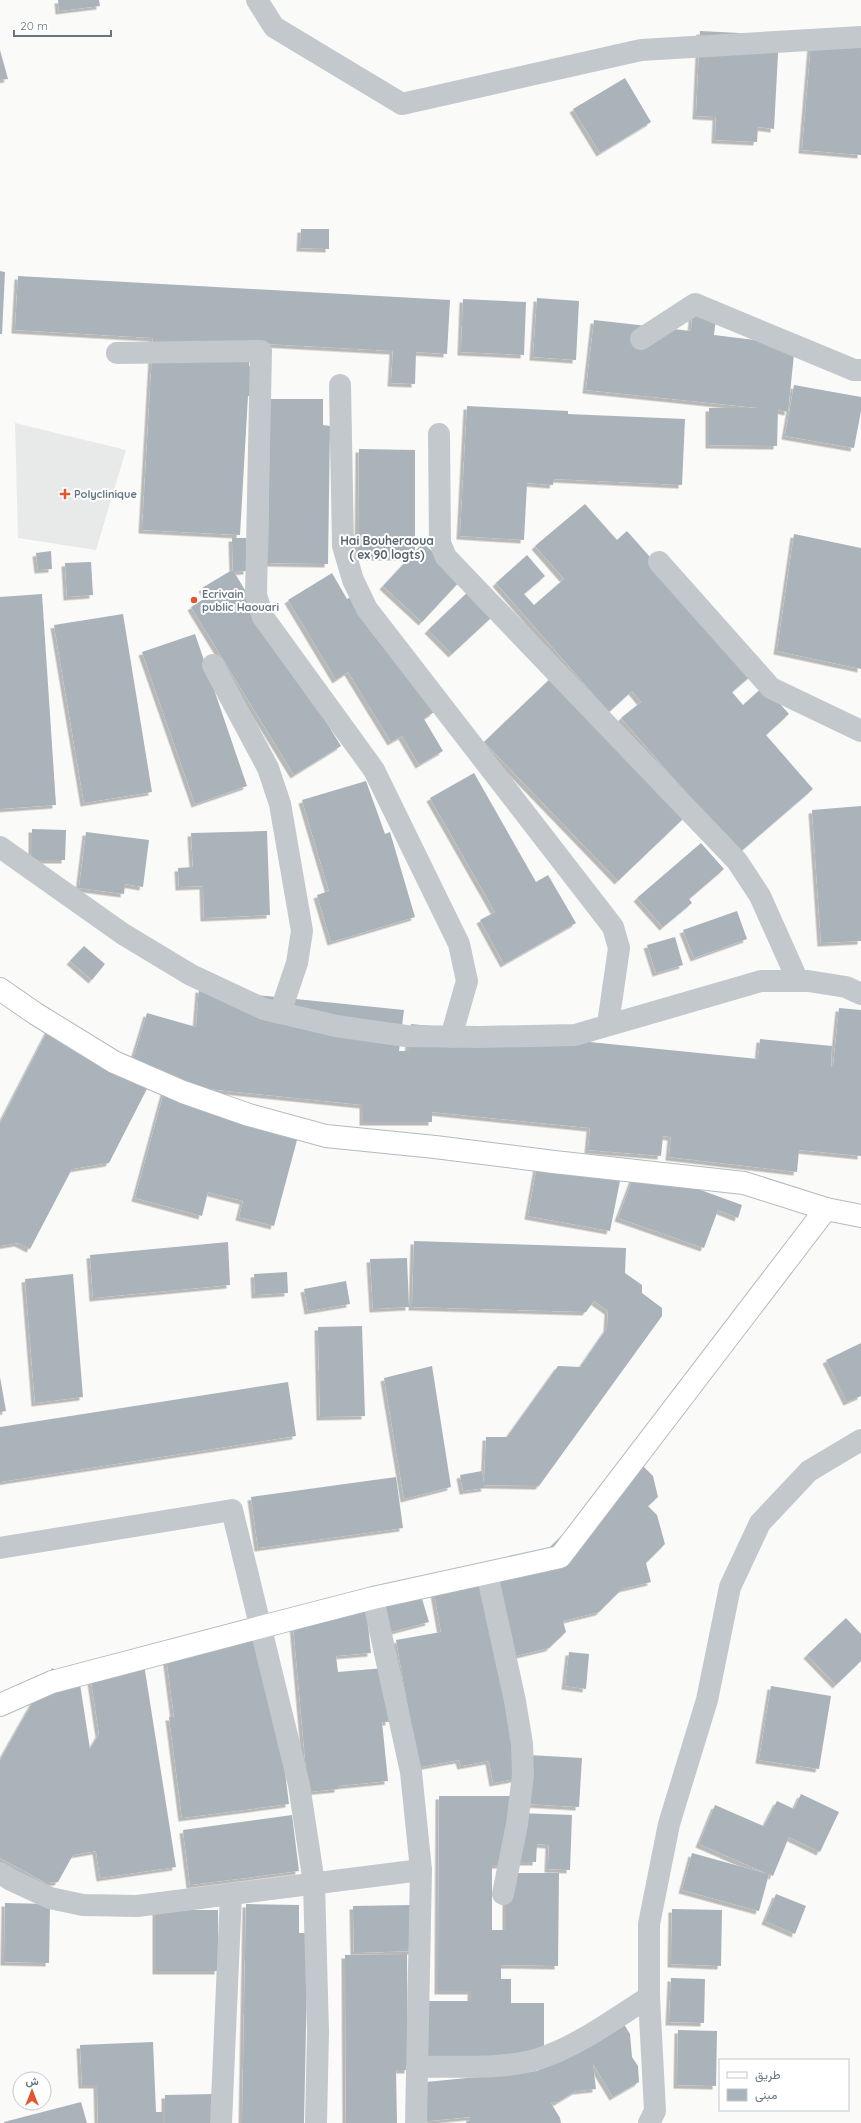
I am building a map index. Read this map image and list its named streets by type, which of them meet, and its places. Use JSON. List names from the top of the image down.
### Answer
{
  "districts": ["Hai Bouheraoua ( ex 90 logts)"],
  "places": {
    "health": ["Polyclinique"],
    "other": ["Ecrivain public Haouari"]
  },
  "legend": ["طريق", "مبنى"],
  "scale_bar": "20 m",
  "north": "top"
}
